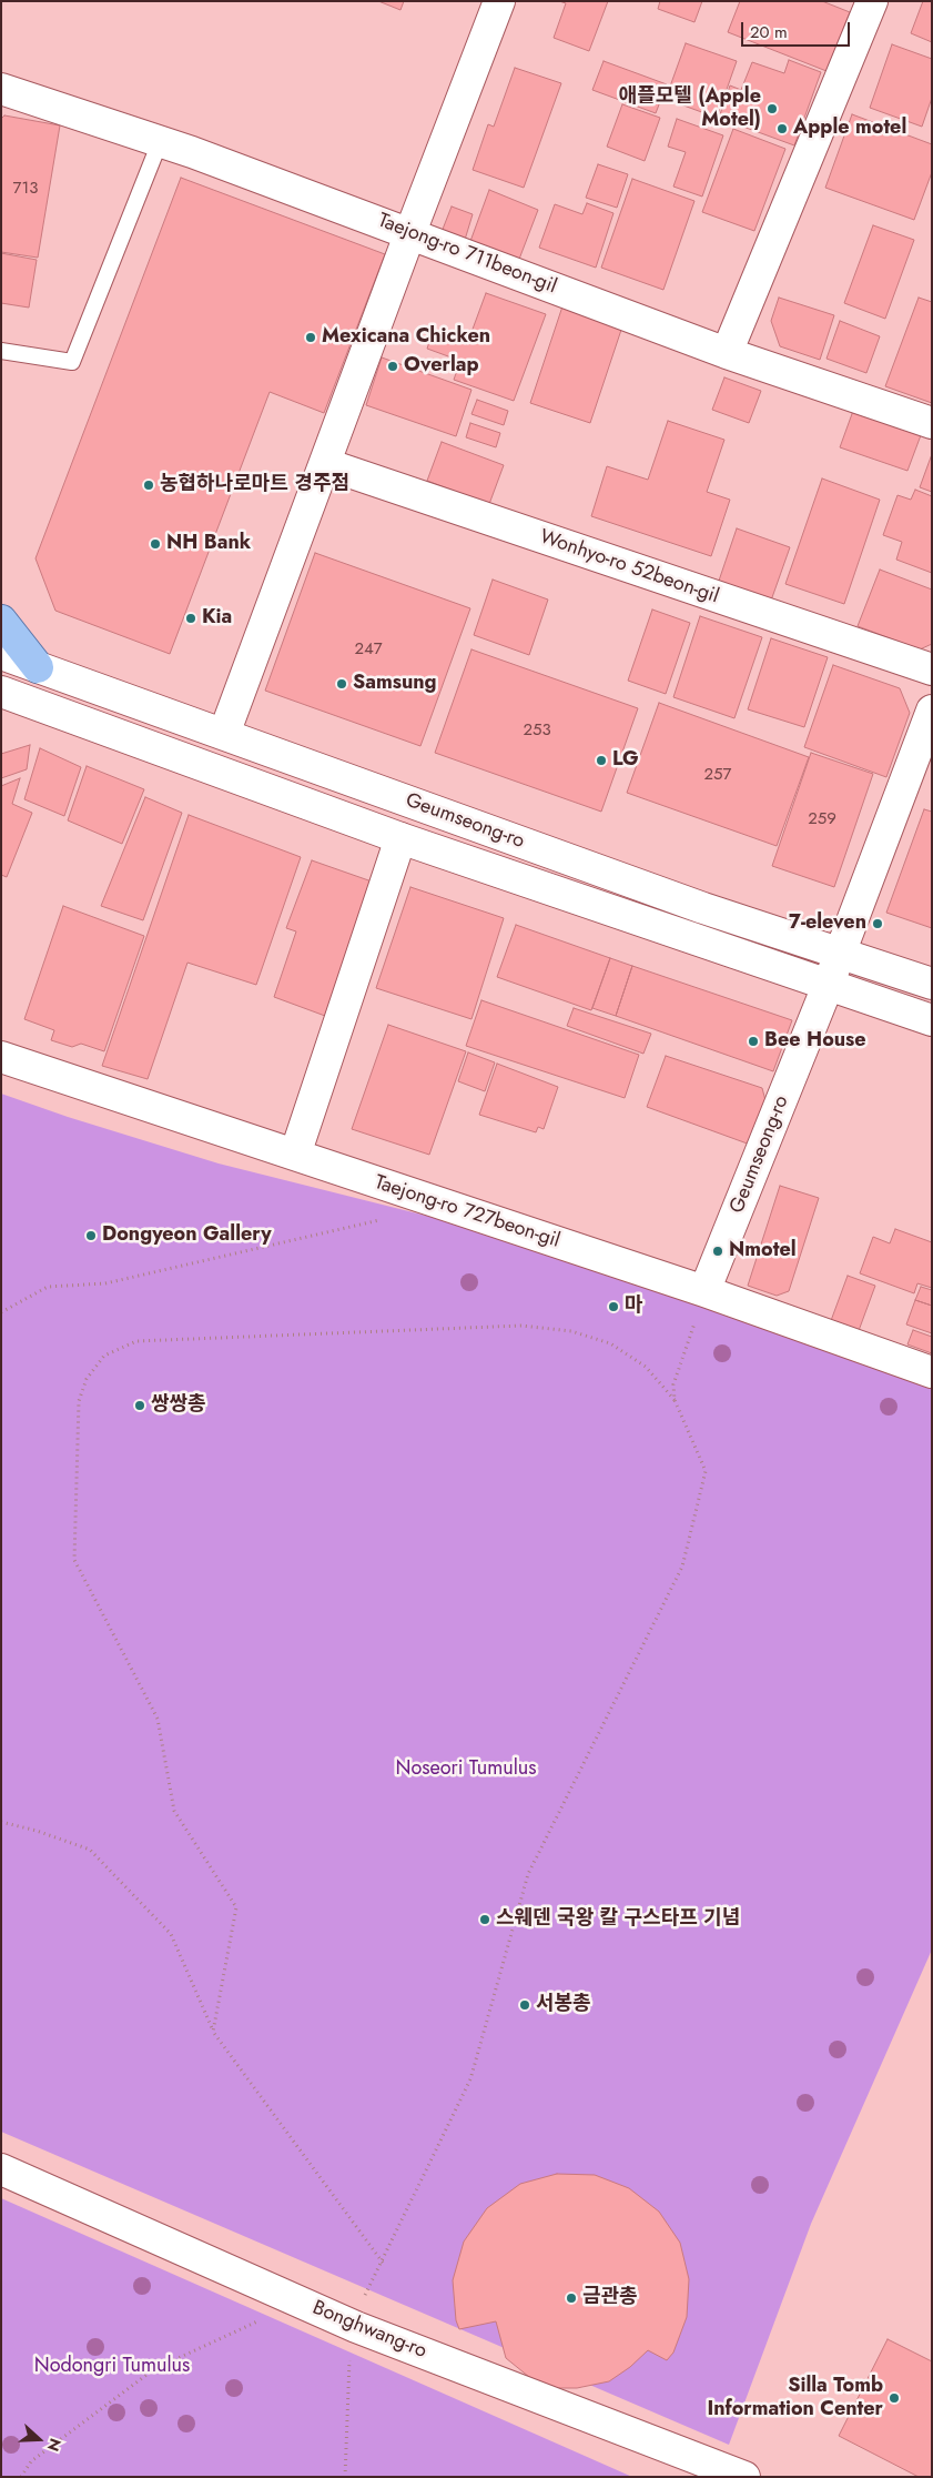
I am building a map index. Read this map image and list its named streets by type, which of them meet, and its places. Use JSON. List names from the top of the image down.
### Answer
{
  "streets": {
    "street": [
      "Taejong-ro 711beon-gil",
      "Wonhyo-ro 52beon-gil",
      "Geumseong-ro",
      "Taejong-ro 727beon-gil",
      "Bonghwang-ro"
    ]
  },
  "crossings": [
    ["Geumseong-ro", "Taejong-ro 727beon-gil"]
  ],
  "parks": ["Noseori Tumulus", "Nodongri Tumulus"],
  "places": [
    "애플모텔 (Apple Motel)",
    "Apple motel",
    "Mexicana Chicken",
    "Overlap",
    "농협하나로마트 경주점",
    "NH Bank",
    "Kia",
    "Samsung",
    "LG",
    "7-eleven",
    "Bee House",
    "Dongyeon Gallery",
    "Nmotel",
    "마",
    "쌍쌍총",
    "스웨덴 국왕 칼 구스타프 기념",
    "서봉총",
    "금관총",
    "Silla Tomb Information Center"
  ],
  "house_numbers": [
    "713",
    "247",
    "253",
    "257",
    "259"
  ],
  "scale_bar": "20 m",
  "north": "right"
}
